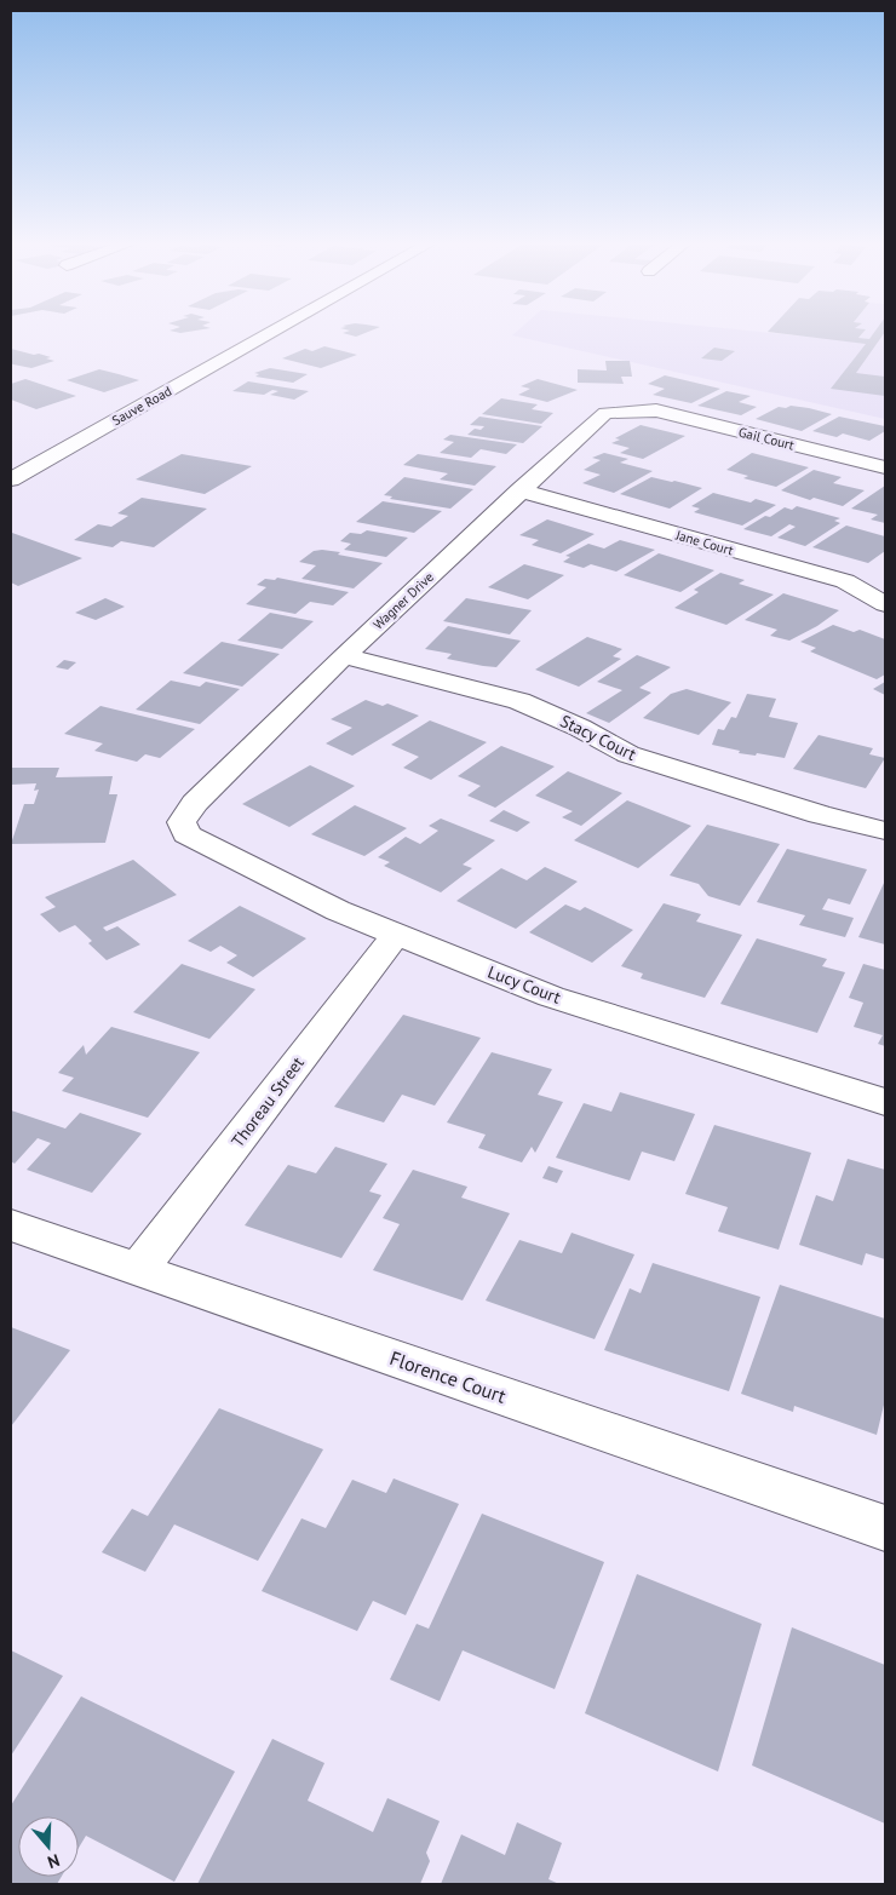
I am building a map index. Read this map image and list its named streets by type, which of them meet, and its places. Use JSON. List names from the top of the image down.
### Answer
{
  "streets": {
    "street": [
      "Sauve Road",
      "Gail Court",
      "Jane Court",
      "Wagner Drive",
      "Stacy Court",
      "Lucy Court",
      "Thoreau Street",
      "Florence Court"
    ]
  },
  "crossings": [
    ["Gail Court", "Wagner Drive"],
    ["Jane Court", "Wagner Drive"],
    ["Wagner Drive", "Stacy Court"],
    ["Wagner Drive", "Lucy Court"],
    ["Lucy Court", "Thoreau Street"],
    ["Thoreau Street", "Florence Court"]
  ],
  "north": "bottom"
}
